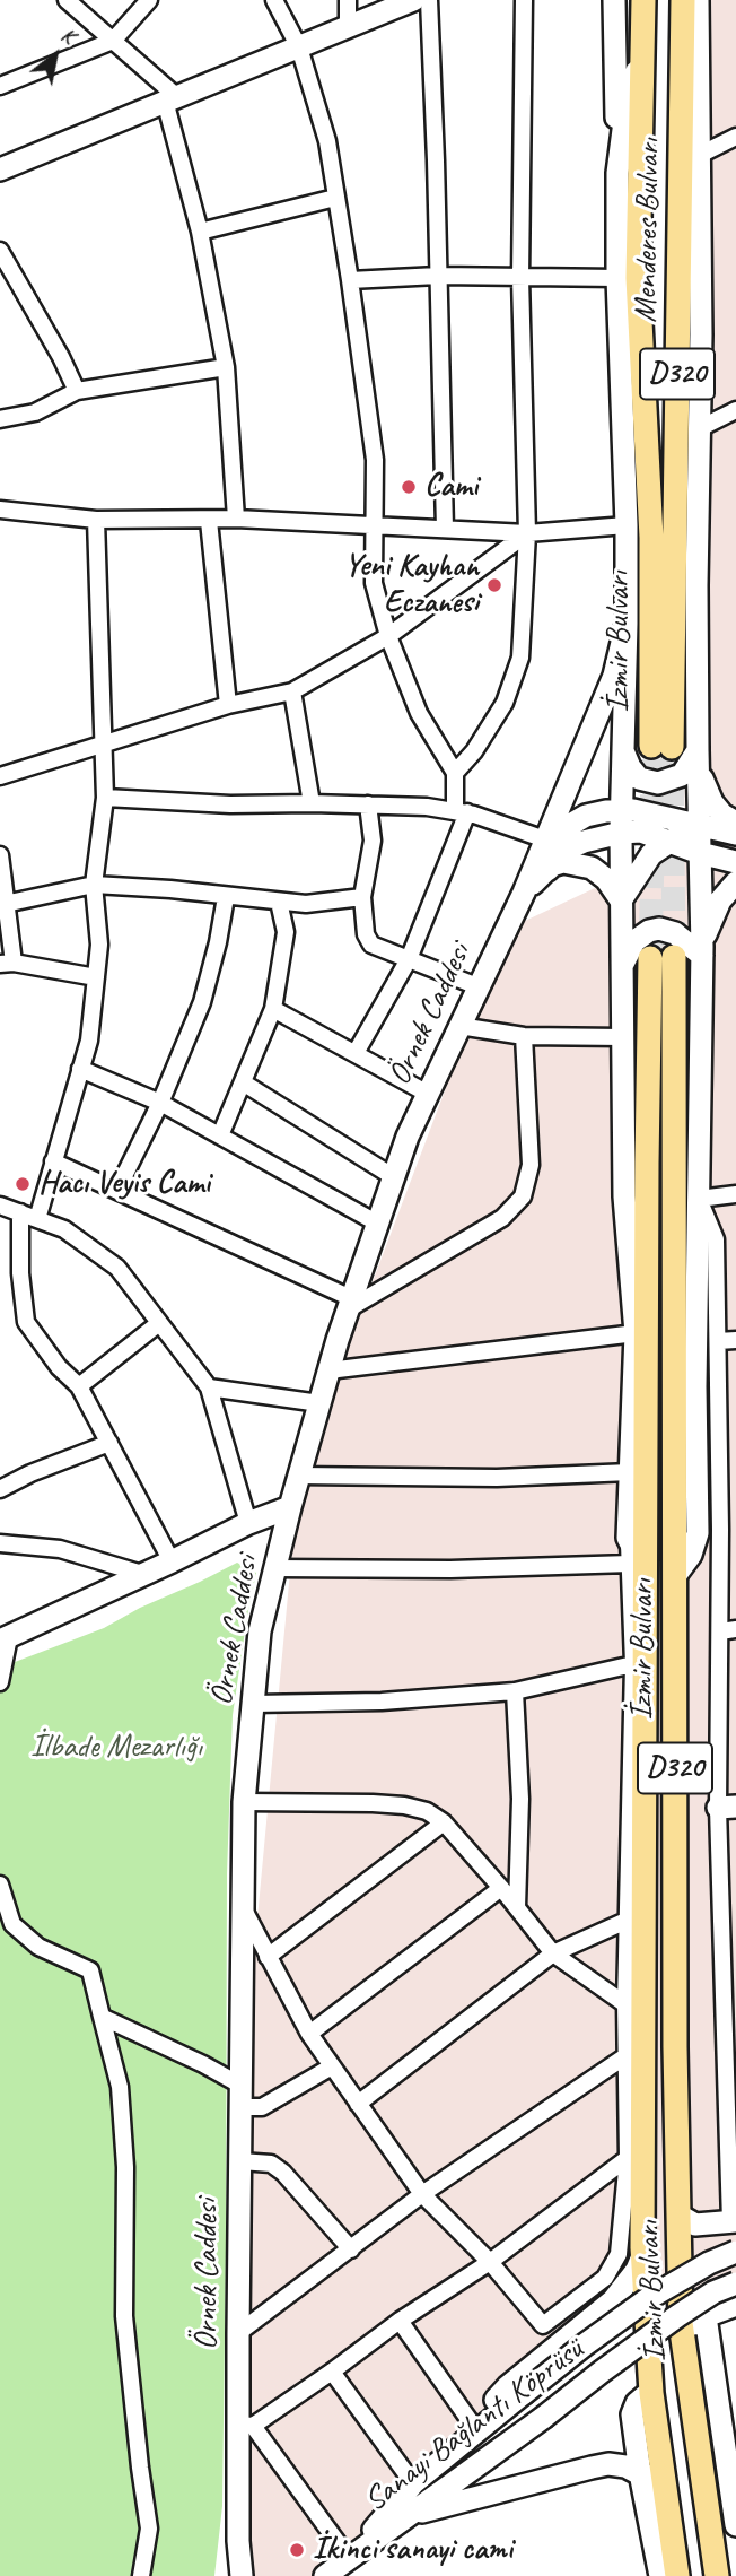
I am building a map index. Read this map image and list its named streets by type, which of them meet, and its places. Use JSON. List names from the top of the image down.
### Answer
{
  "streets": {
    "main road": [
      "Menderes Bulvarı",
      "D320",
      "İzmir Bulvarı",
      "Örnek Caddesi",
      "Sanayi Bağlantı Köprüsü"
    ]
  },
  "crossings": [
    ["Menderes Bulvarı", "İzmir Bulvarı"]
  ],
  "parks": ["İlbade Mezarlığı"],
  "places": [
    "Cami",
    "Yeni Kayhan Eczanesi",
    "Hacı Veyis Cami",
    "İkinci sanayi cami"
  ],
  "north": "top right"
}
